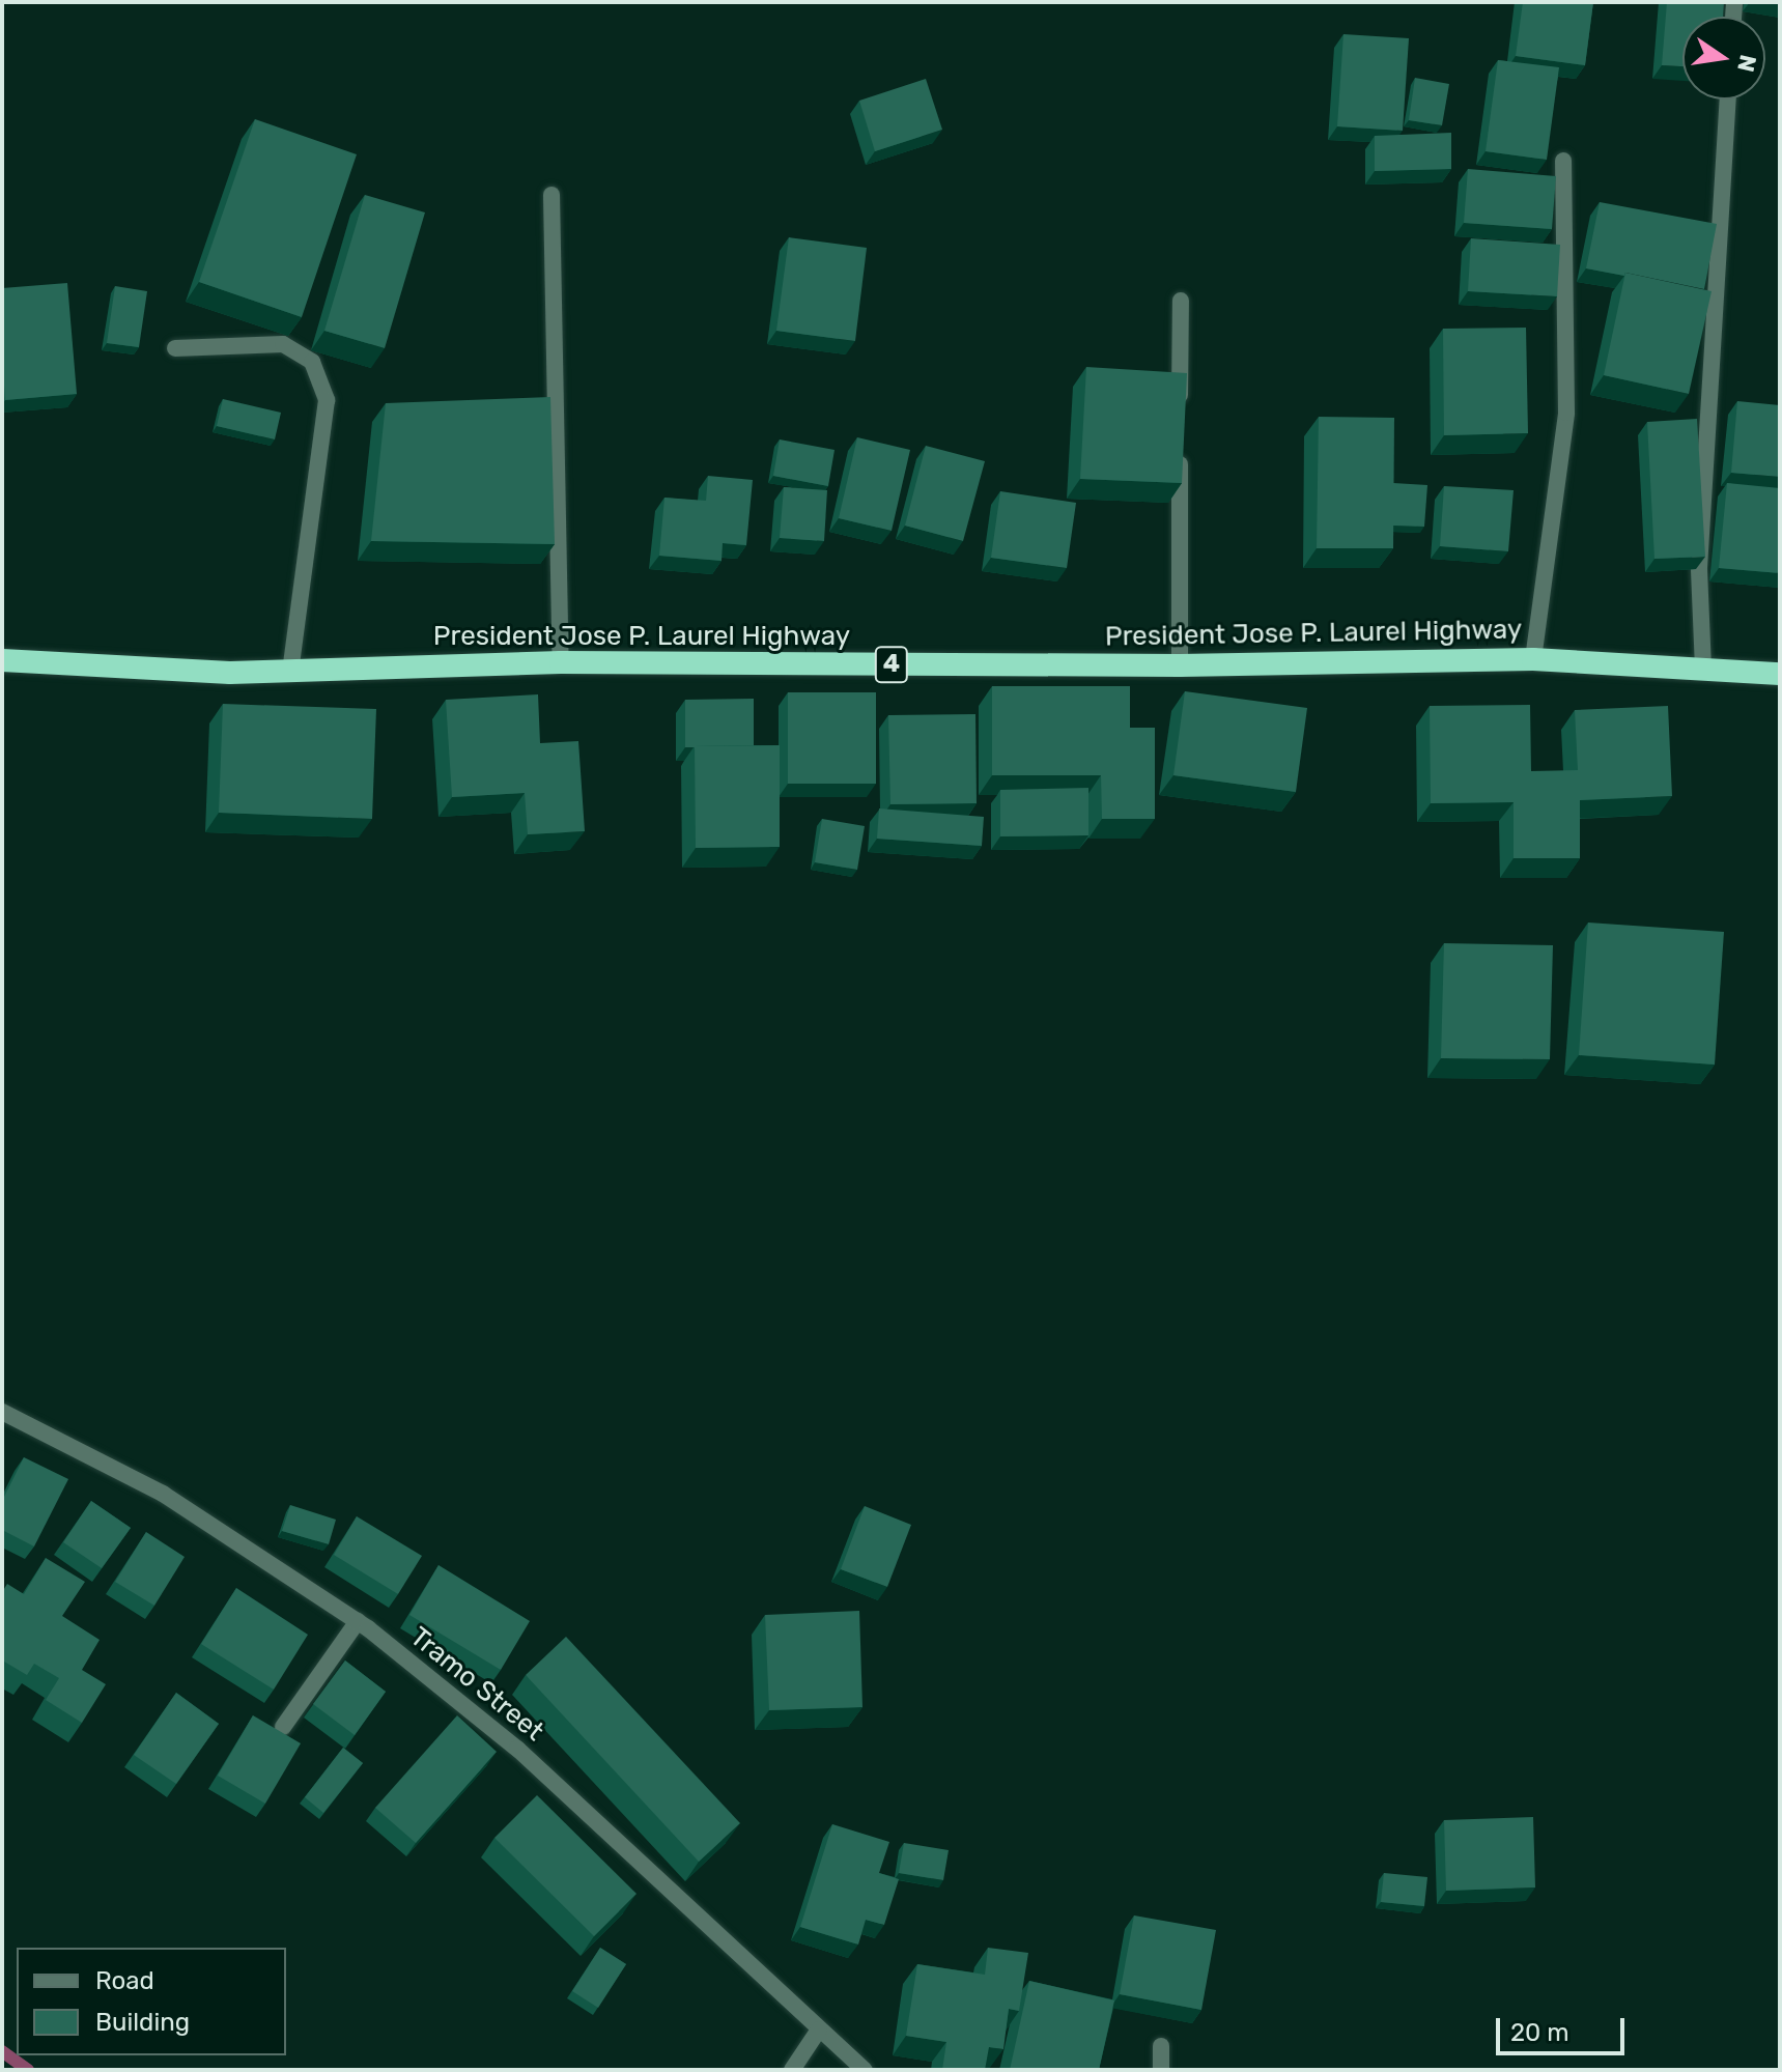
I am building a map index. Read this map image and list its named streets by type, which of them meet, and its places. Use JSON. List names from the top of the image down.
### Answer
{
  "streets": {
    "highway": ["President Jose P. Laurel Highway", "4"],
    "street": ["Tramo Street"]
  },
  "legend": ["Road", "Building"],
  "scale_bar": "20 m",
  "north": "right"
}
